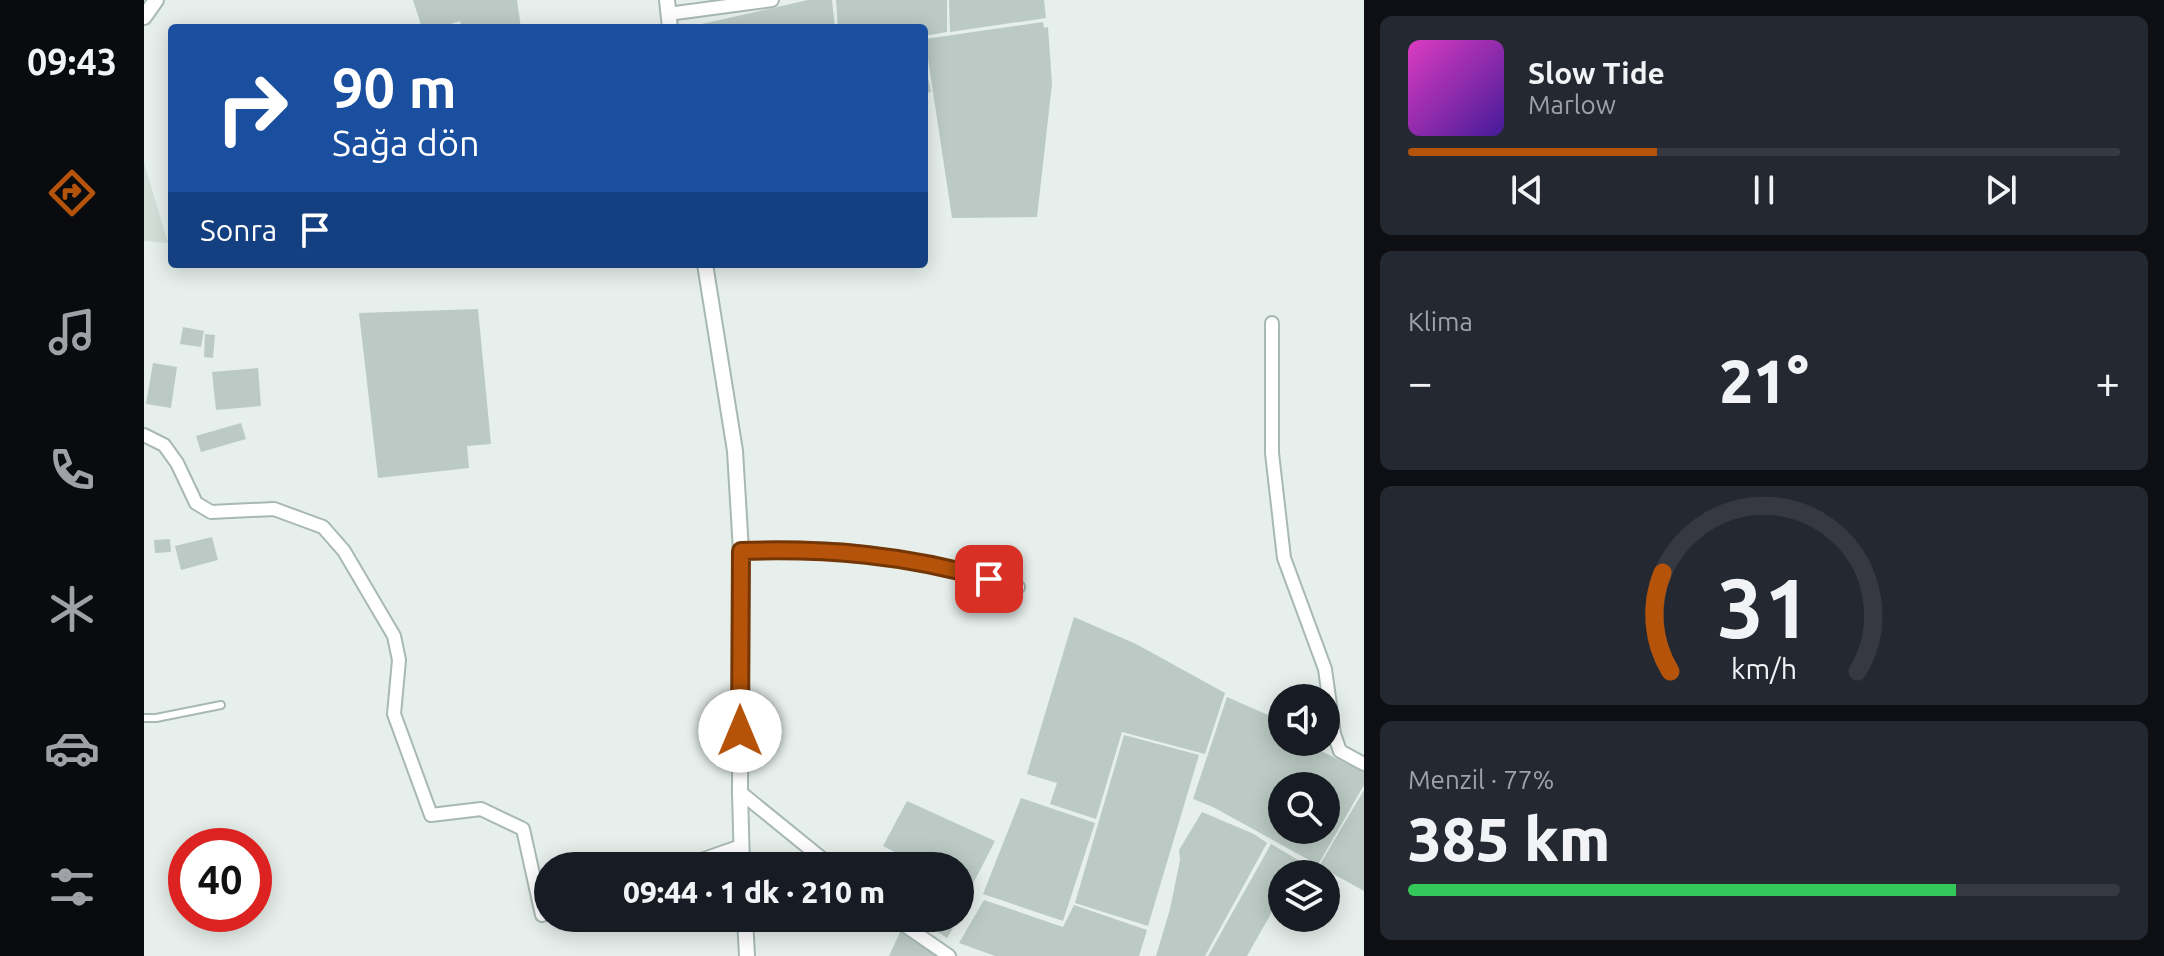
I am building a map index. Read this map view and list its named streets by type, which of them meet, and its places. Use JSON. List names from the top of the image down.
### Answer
{
  "page": {
    "tabs": "09:43",
    "turn": ["90 m", "Sağa dön"],
    "song": ["Slow Tide", "Marlow"],
    "then": "Sonra",
    "tile": [
      "Klima",
      ["Menzil · 77%", "385 km"]
    ],
    "heat": ["−", "21°", "+"],
    "limit": "40",
    "trip": "09:44 · 1 dk · 210 m",
    "gauge": ["31", "km/h"]
  }
}
